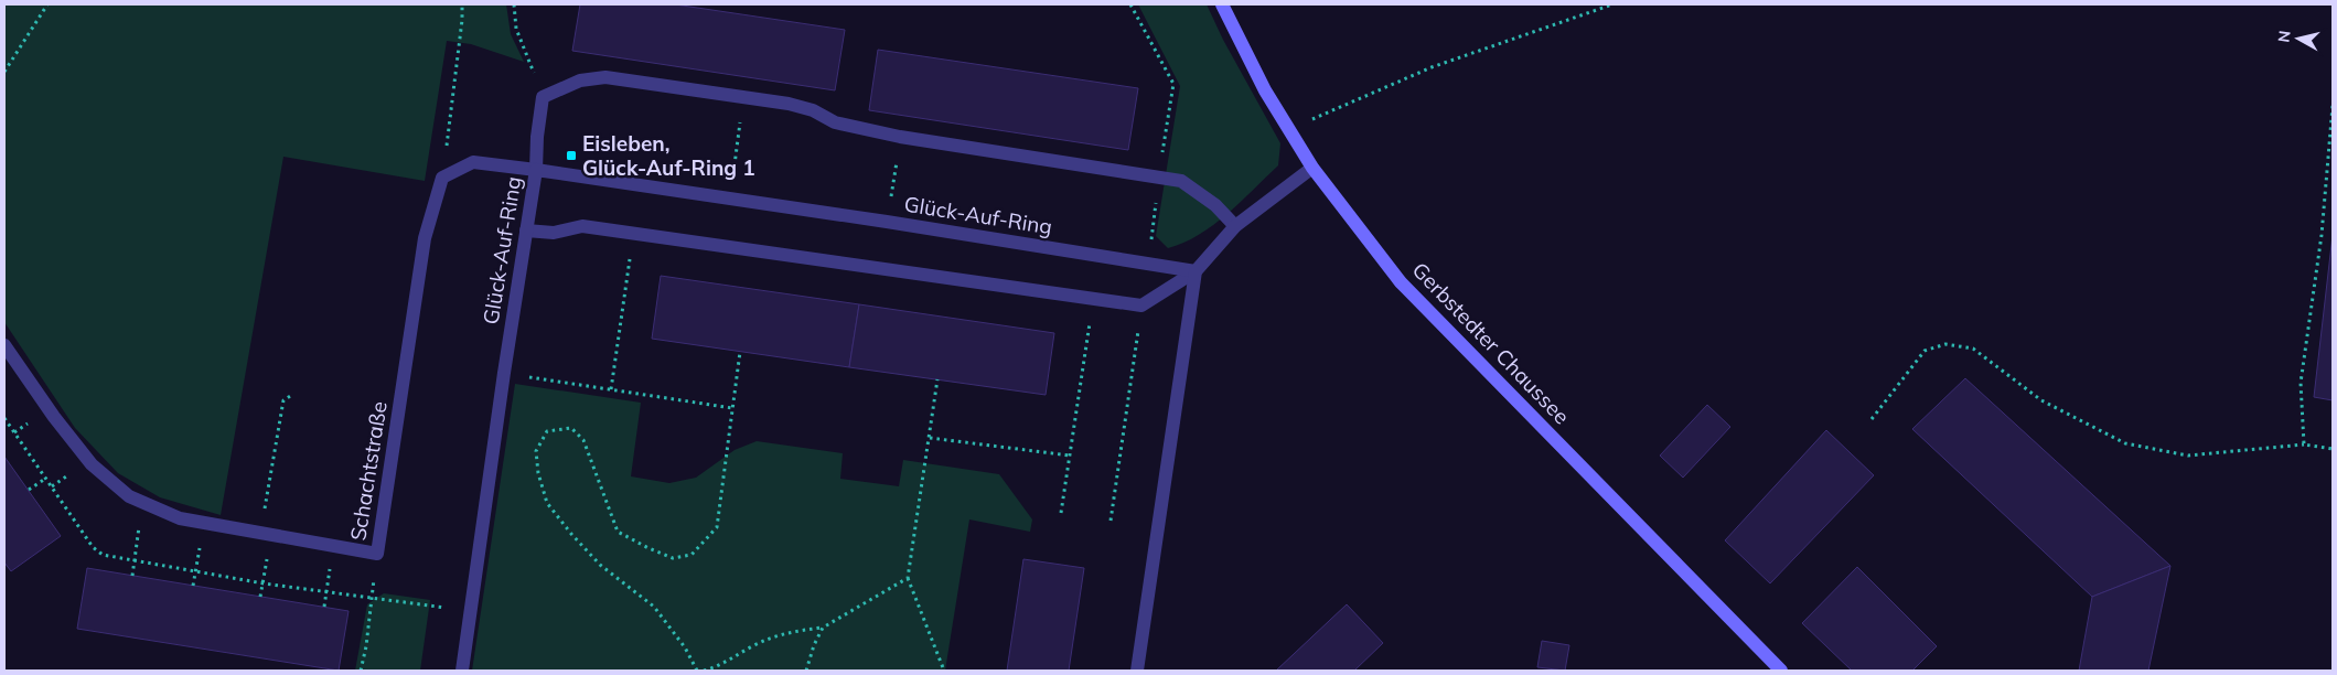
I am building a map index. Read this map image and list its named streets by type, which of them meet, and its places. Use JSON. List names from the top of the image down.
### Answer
{
  "streets": {
    "main road": ["Gerbstedter Chaussee"],
    "street": ["Glück-Auf-Ring", "Schachtstraße"]
  },
  "places": {
    "transit": ["Eisleben, Glück-Auf-Ring 1"]
  },
  "north": "left"
}
